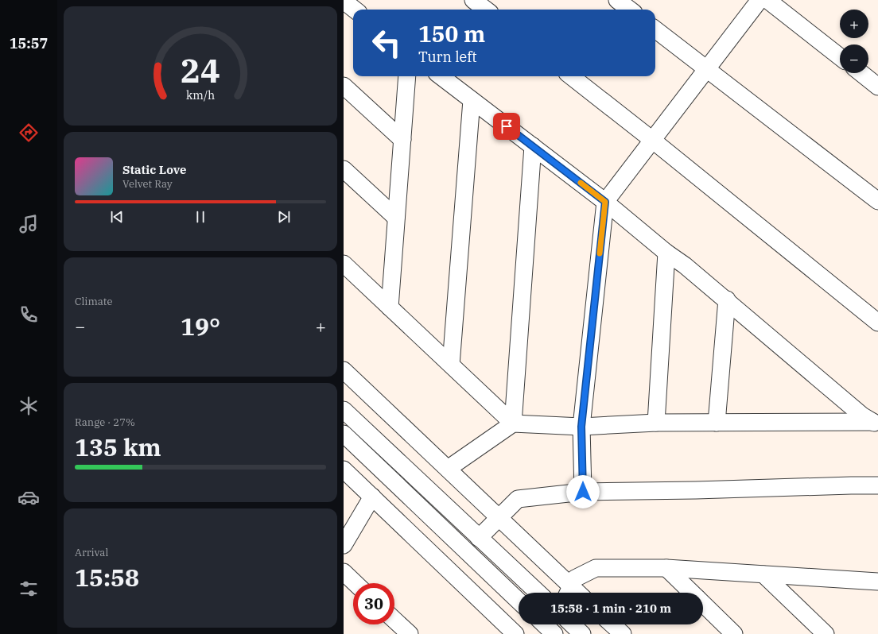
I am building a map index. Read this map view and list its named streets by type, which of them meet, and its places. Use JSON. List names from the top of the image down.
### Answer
{
  "page": {
    "tabs": "15:57",
    "map_buttons": ["+", "−"],
    "turn": ["150 m", "Turn left"],
    "song": ["Static Love", "Velvet Ray"],
    "tile": [
      "Climate",
      ["Range · 27%", "135 km"],
      ["Arrival", "15:58"]
    ],
    "heat": ["−", "19°", "+"],
    "limit": "30",
    "trip": "15:58 · 1 min · 210 m",
    "gauge": ["24", "km/h"]
  }
}
